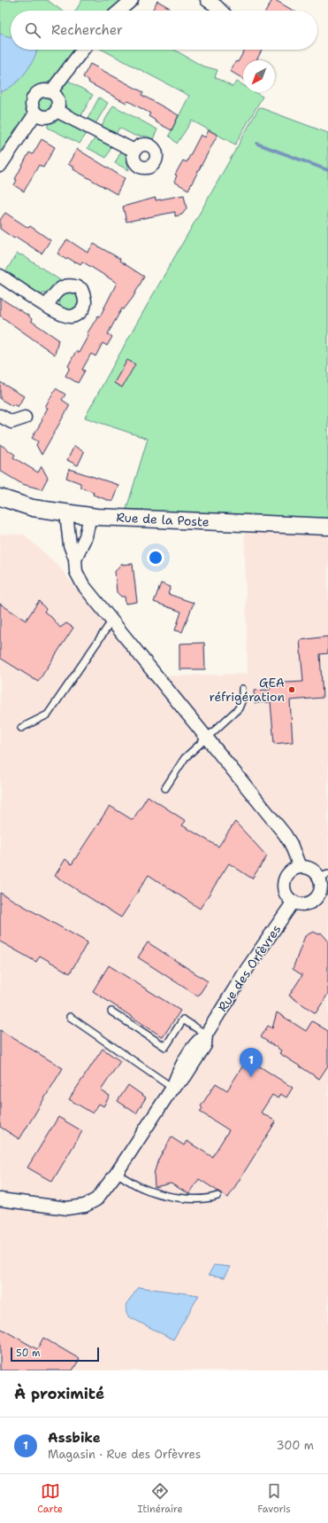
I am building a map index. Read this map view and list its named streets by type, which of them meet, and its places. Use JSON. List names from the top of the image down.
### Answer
{
  "streets": {
    "street": ["Rue de la Poste", "Rue des Orfèvres"]
  },
  "places": ["GEA réfrigération"],
  "scale_bar": "50 m",
  "north": "bottom left",
  "page": {
    "search": "Rechercher",
    "pins": "1",
    "scale": "50 m",
    "heading": "À proximité",
    "list": [
      {
        "mark": "1",
        "name": "Assbike",
        "note": "Magasin · Rue des Orfèvres",
        "value": "300 m"
      }
    ],
    "nav": ["Carte", "Itinéraire", "Favoris"]
  }
}
